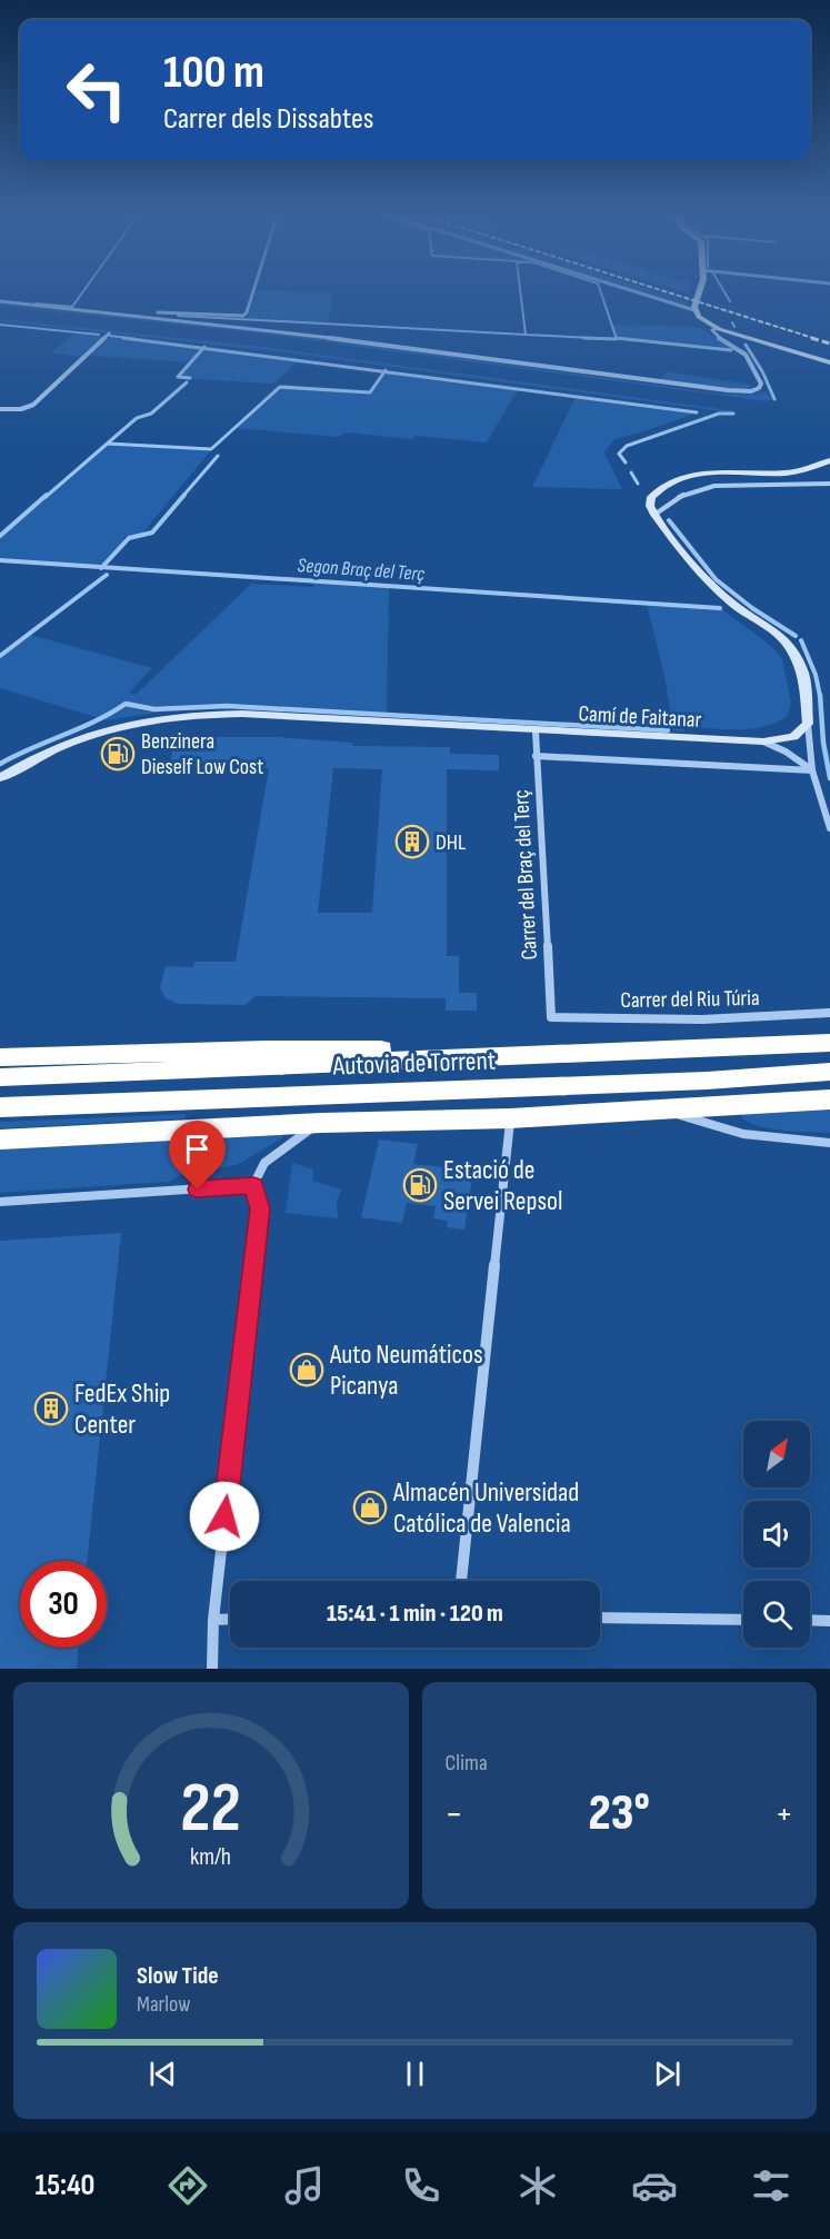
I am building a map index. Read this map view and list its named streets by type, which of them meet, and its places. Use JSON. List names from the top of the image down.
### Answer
{
  "streets": {
    "highway": ["Autovia de Torrent"],
    "street": ["Camí de Faitanar", "Carrer del Braç del Terç", "Carrer del Riu Túria"]
  },
  "crossings": [
    ["Camí de Faitanar", "Carrer del Braç del Terç"],
    ["Carrer del Braç del Terç", "Carrer del Riu Túria"]
  ],
  "water": ["Segon Braç del Terç"],
  "places": {
    "fuel station": ["Benzinera Dieself Low Cost", "Estació de Servei Repsol"],
    "building": ["DHL", "FedEx Ship Center"],
    "shop": ["Auto Neumáticos Picanya", "Almacén Universidad Católica de Valencia"]
  },
  "north": "top right",
  "page": {
    "turn": ["100 m", "Carrer dels Dissabtes"],
    "limit": "30",
    "trip": "15:41 · 1 min · 120 m",
    "tile": "Clima",
    "heat": ["−", "23°", "+"],
    "song": ["Slow Tide", "Marlow"],
    "tabs": "15:40",
    "gauge": ["22", "km/h"]
  }
}
